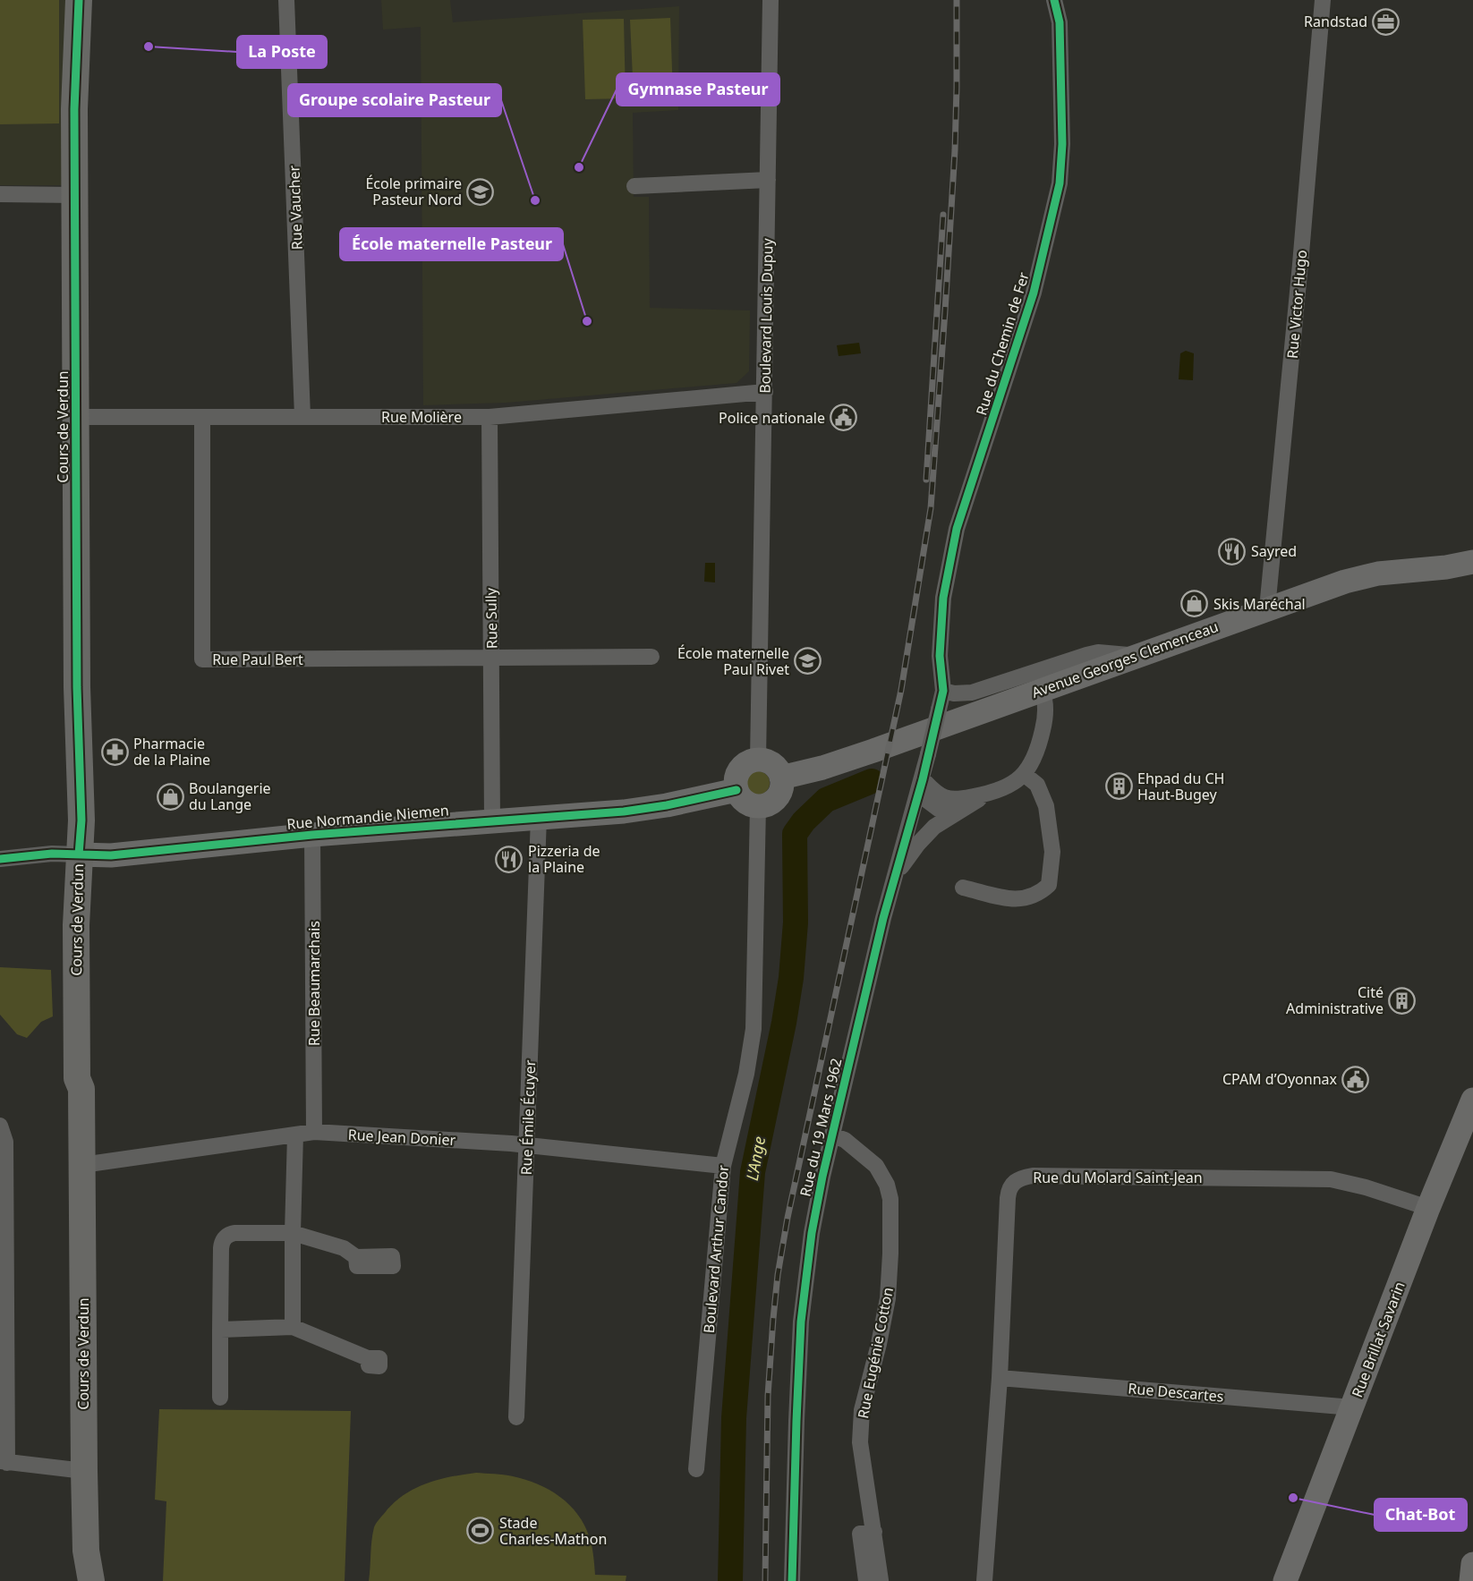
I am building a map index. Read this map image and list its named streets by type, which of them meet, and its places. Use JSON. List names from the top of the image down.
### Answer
{
  "streets": {
    "main road": [
      "Cours de Verdun",
      "Avenue Georges Clemenceau",
      "Rue Normandie Niemen",
      "Rue Brillat Savarin"
    ],
    "street": [
      "Rue Vaucher",
      "Rue Victor Hugo",
      "Boulevard Louis Dupuy",
      "Rue du Chemin de Fer",
      "Rue Molière",
      "Rue Sully",
      "Rue Paul Bert",
      "Rue Beaumarchais",
      "Rue Émile Écuyer",
      "Rue du 19 Mars 1962",
      "Rue Jean Donier",
      "Rue du Molard Saint-Jean",
      "Boulevard Arthur Candor",
      "Rue Eugénie Cotton",
      "Rue Descartes"
    ]
  },
  "crossings": [
    ["Rue Vaucher", "Rue Molière"],
    ["Rue Victor Hugo", "Avenue Georges Clemenceau"],
    ["Boulevard Louis Dupuy", "Rue Molière"],
    ["Boulevard Louis Dupuy", "Avenue Georges Clemenceau"],
    ["Boulevard Louis Dupuy", "Rue Normandie Niemen"],
    ["Boulevard Louis Dupuy", "Boulevard Arthur Candor"],
    ["Rue du Chemin de Fer", "Rue du 19 Mars 1962"],
    ["Rue Molière", "Cours de Verdun"],
    ["Rue Molière", "Rue Sully"],
    ["Rue Molière", "Rue Paul Bert"],
    ["Cours de Verdun", "Rue Normandie Niemen"],
    ["Cours de Verdun", "Rue Jean Donier"],
    ["Rue Sully", "Rue Paul Bert"],
    ["Rue Sully", "Rue Normandie Niemen"],
    ["Avenue Georges Clemenceau", "Rue Normandie Niemen"],
    ["Avenue Georges Clemenceau", "Boulevard Arthur Candor"],
    ["Rue Normandie Niemen", "Rue Beaumarchais"],
    ["Rue Normandie Niemen", "Rue Émile Écuyer"],
    ["Rue Normandie Niemen", "Boulevard Arthur Candor"],
    ["Rue Beaumarchais", "Rue Jean Donier"],
    ["Rue Émile Écuyer", "Rue Jean Donier"],
    ["Rue du 19 Mars 1962", "Rue Eugénie Cotton"],
    ["Rue Jean Donier", "Boulevard Arthur Candor"],
    ["Rue du Molard Saint-Jean", "Rue Brillat Savarin"],
    ["Rue du Molard Saint-Jean", "Rue Descartes"],
    ["Rue Brillat Savarin", "Rue Descartes"]
  ],
  "water": ["L'Ange"],
  "places": {
    "office": ["Randstad"],
    "other": [
      "La Poste",
      "Gymnase Pasteur",
      "Groupe scolaire Pasteur",
      "École maternelle Pasteur",
      "Chat-Bot"
    ],
    "school or university": ["École primaire Pasteur Nord", "École maternelle Paul Rivet"],
    "public building": ["Police nationale", "CPAM d’Oyonnax"],
    "restaurant": ["Sayred", "Pizzeria de la Plaine"],
    "shop": ["Skis Maréchal", "Boulangerie du Lange"],
    "pharmacy": ["Pharmacie de la Plaine"],
    "building": ["Ehpad du CH Haut-Bugey", "Cité Administrative"],
    "sports": ["Stade Charles-Mathon"]
  }
}
